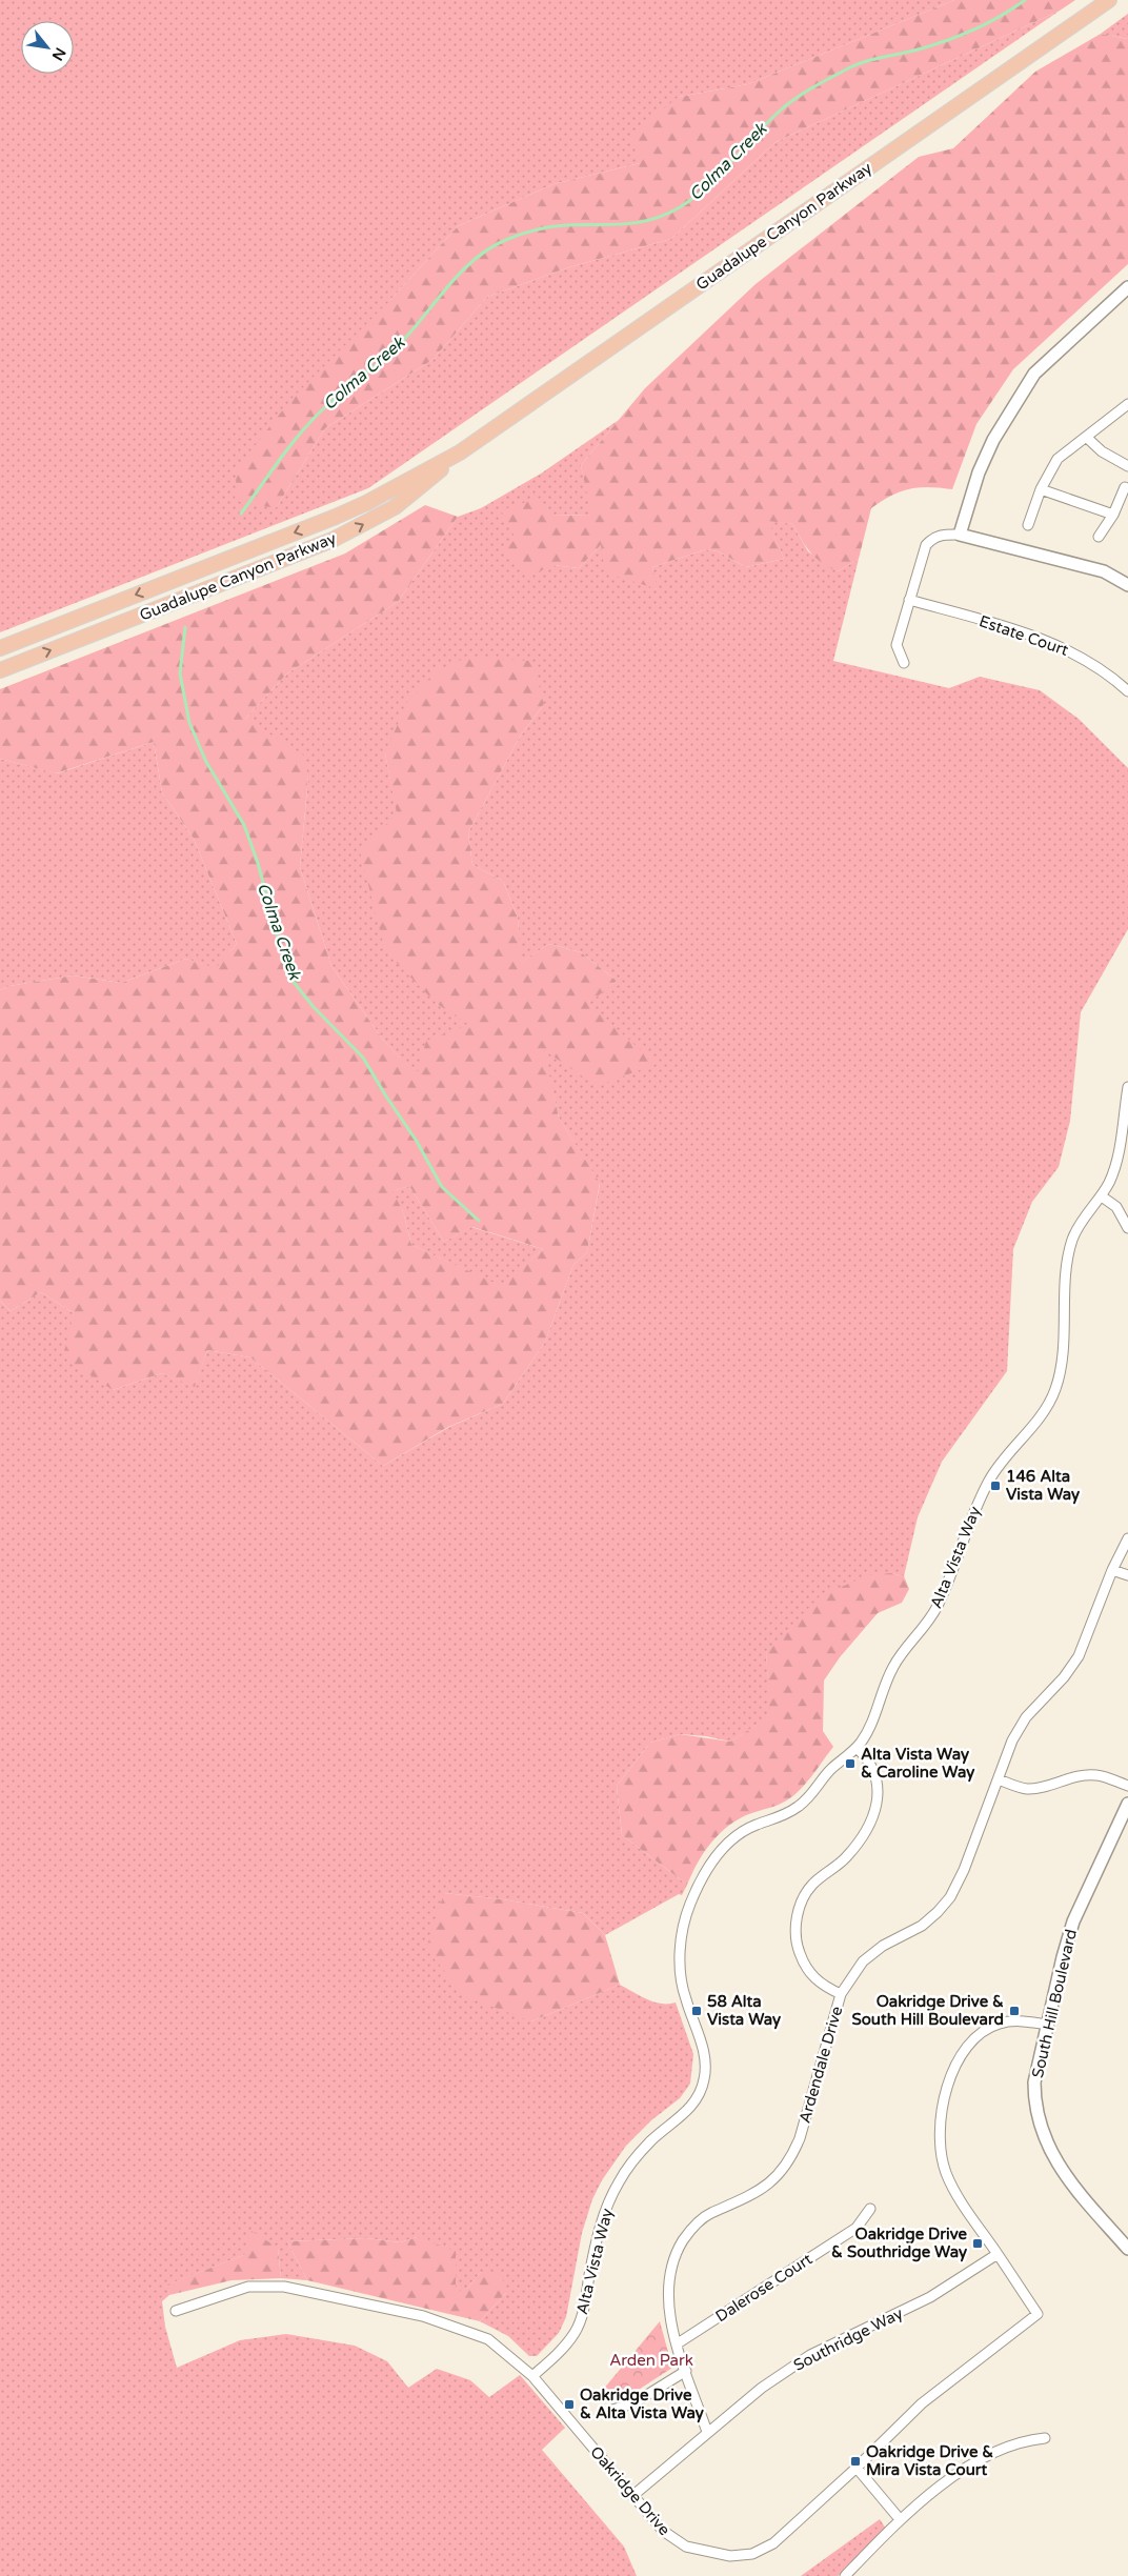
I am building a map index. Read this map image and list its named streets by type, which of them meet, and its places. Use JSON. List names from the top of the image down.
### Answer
{
  "streets": {
    "main road": ["Guadalupe Canyon Parkway"],
    "street": [
      "Estate Court",
      "Alta Vista Way",
      "South Hill Boulevard",
      "Ardendale Drive",
      "Dalerose Court",
      "Southridge Way",
      "Oakridge Drive"
    ]
  },
  "crossings": [
    ["Alta Vista Way", "Oakridge Drive"],
    ["South Hill Boulevard", "Oakridge Drive"],
    ["Ardendale Drive", "Dalerose Court"],
    ["Ardendale Drive", "Southridge Way"],
    ["Southridge Way", "Oakridge Drive"]
  ],
  "water": ["Colma Creek"],
  "parks": ["Arden Park"],
  "places": {
    "transit": [
      "146 Alta Vista Way",
      "Alta Vista Way & Caroline Way",
      "58 Alta Vista Way",
      "Oakridge Drive & South Hill Boulevard",
      "Oakridge Drive & Southridge Way",
      "Oakridge Drive & Alta Vista Way",
      "Oakridge Drive & Mira Vista Court"
    ]
  },
  "north": "bottom right"
}
